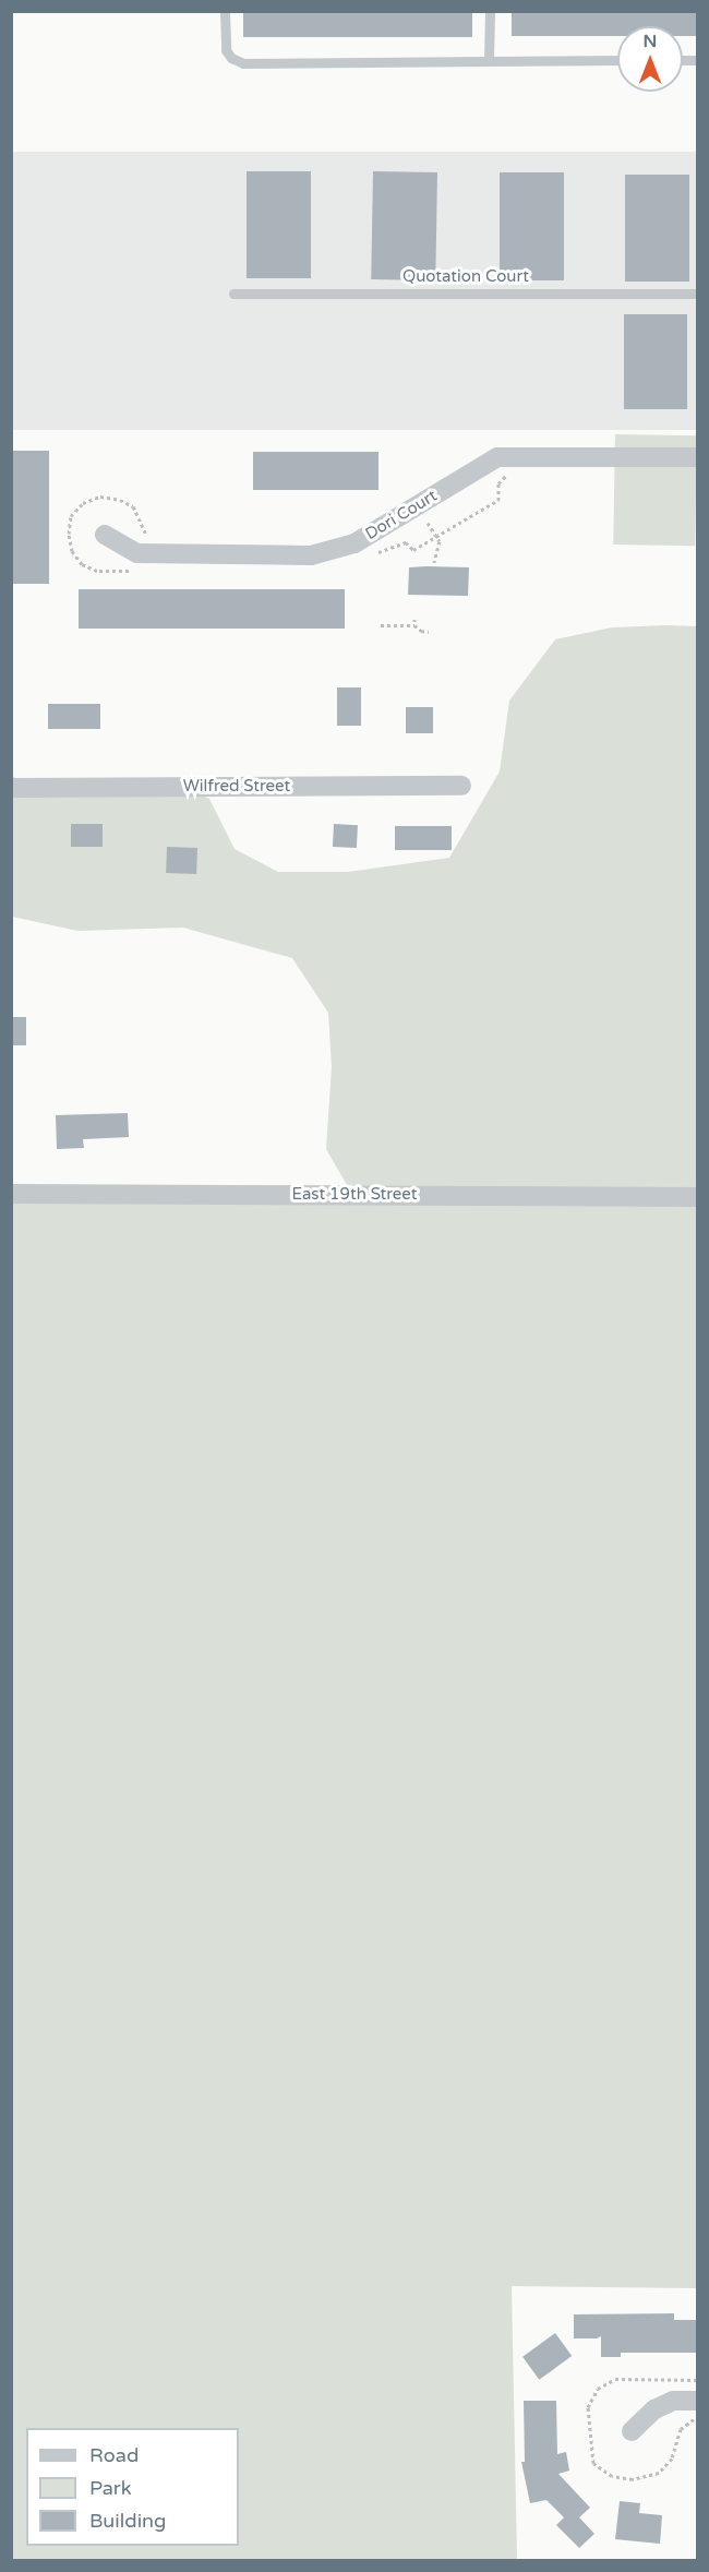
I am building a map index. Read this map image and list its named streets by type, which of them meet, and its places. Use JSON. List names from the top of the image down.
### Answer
{
  "streets": {
    "street": ["Dori Court", "Wilfred Street", "East 19th Street"],
    "lane": ["Quotation Court"]
  },
  "legend": ["Road", "Park", "Building"],
  "north": "top"
}
